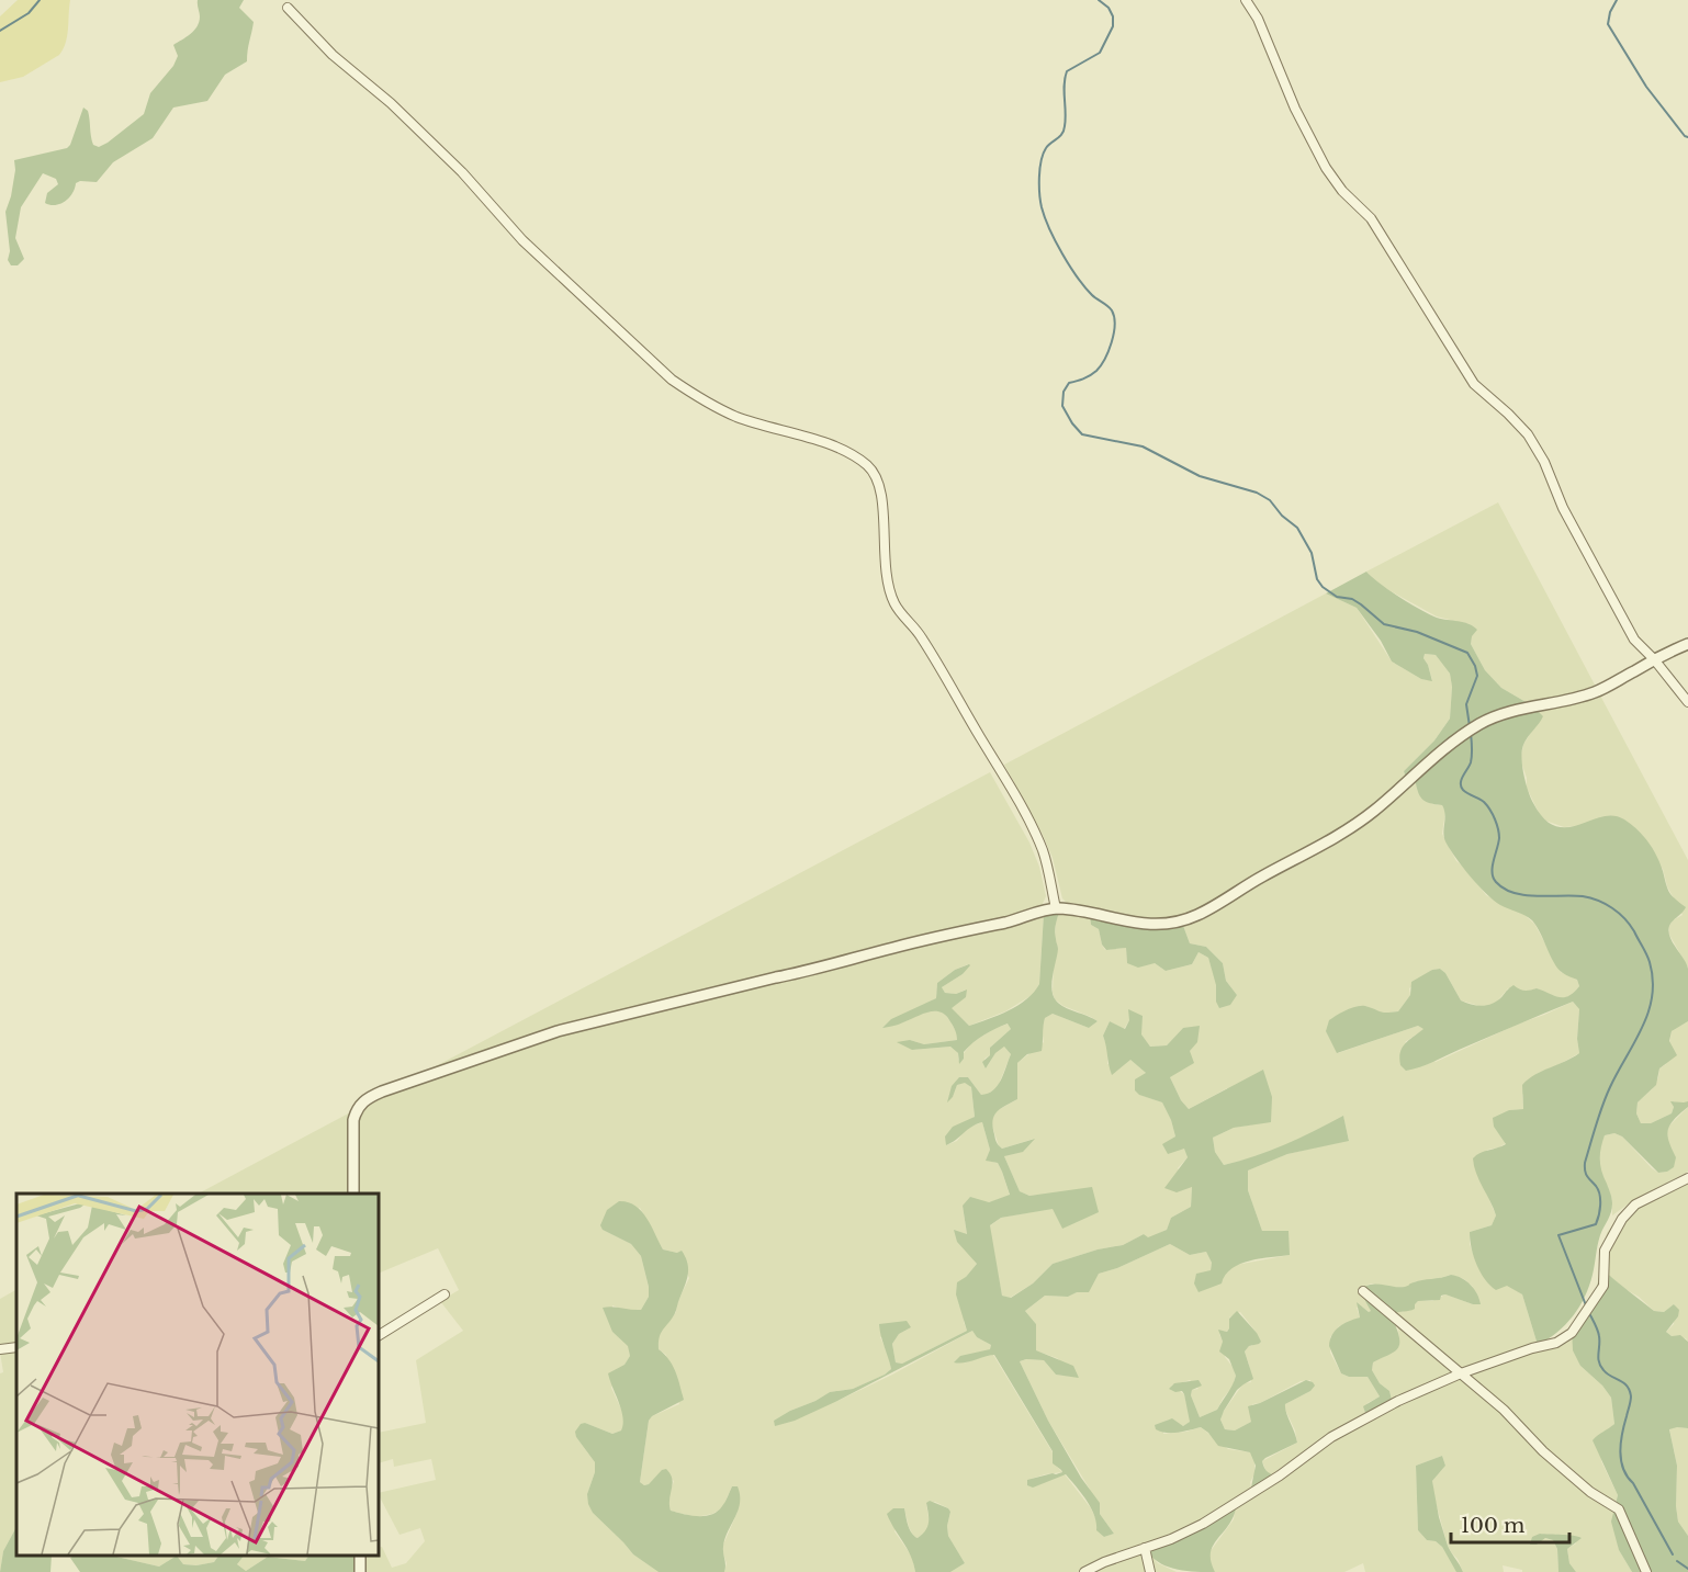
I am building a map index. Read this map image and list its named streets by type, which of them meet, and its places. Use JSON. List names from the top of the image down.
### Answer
{
  "scale_bar": "100 m"
}
